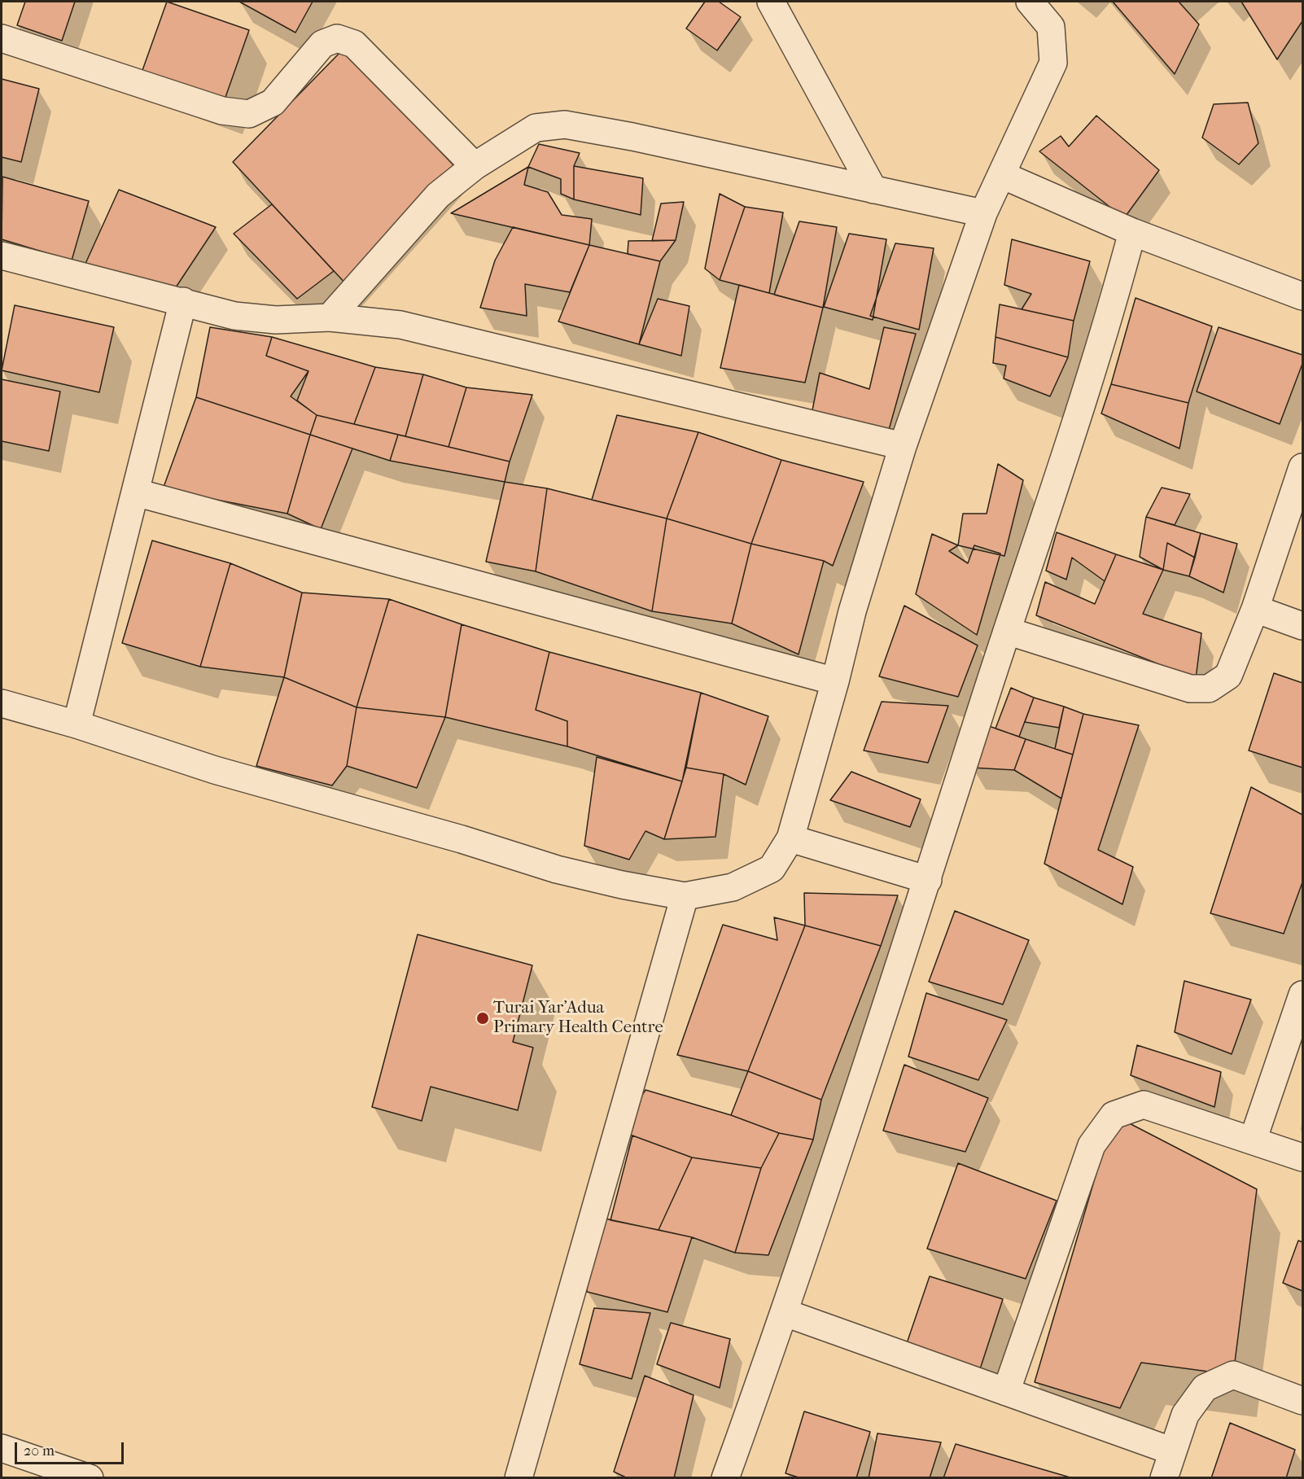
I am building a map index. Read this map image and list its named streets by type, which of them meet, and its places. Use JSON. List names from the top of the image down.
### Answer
{
  "places": ["Turai Yar'Adua Primary Health Centre"],
  "scale_bar": "20 m"
}
